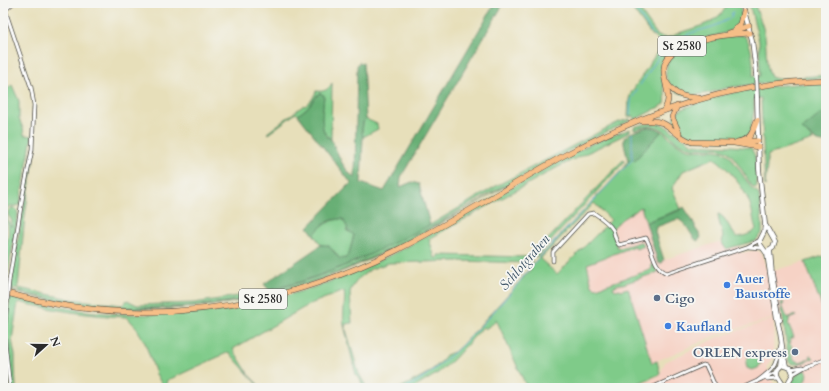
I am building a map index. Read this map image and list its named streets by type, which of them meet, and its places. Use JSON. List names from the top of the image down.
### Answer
{
  "streets": {
    "highway": ["St 2580"]
  },
  "water": ["Schlotgraben"],
  "places": [
    "Auer Baustoffe",
    "Cigo",
    "Kaufland",
    "ORLEN express"
  ],
  "north": "right"
}
